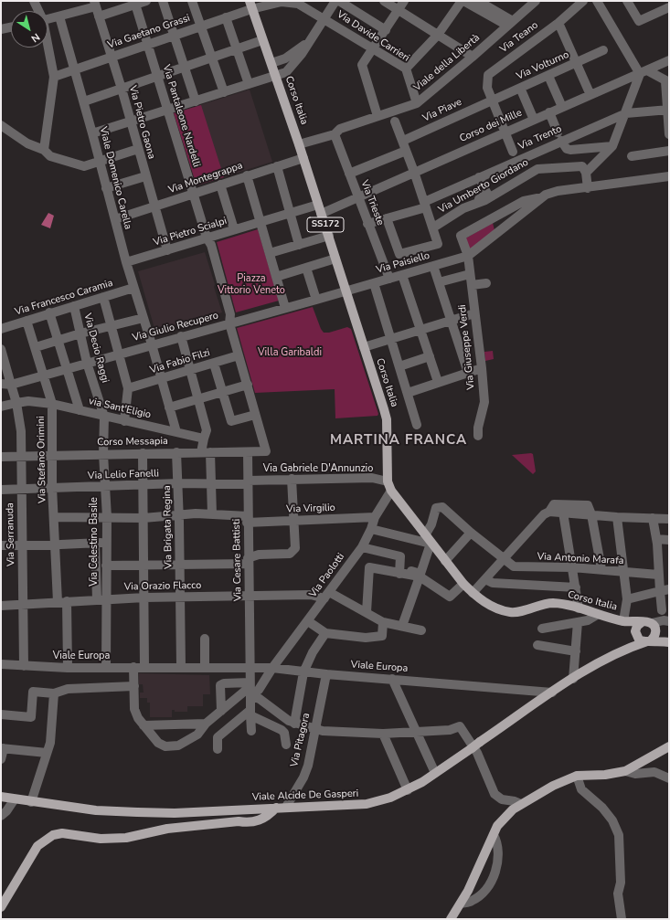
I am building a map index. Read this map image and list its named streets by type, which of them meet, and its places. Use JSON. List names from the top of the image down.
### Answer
{
  "streets": {
    "main road": ["Corso Italia", "SS172", "Viale Alcide De Gasperi"],
    "street": [
      "Via Gaetano Grassi",
      "Via Davide Carrieri",
      "Via Teano",
      "Viale della Libertà",
      "Via Volturno",
      "Via Piave",
      "Via Pantaleone Nardelli",
      "Via Pietro Gaona",
      "Corso dei Mille",
      "Via Trento",
      "Viale Domenico Carella",
      "Via Montegrappa",
      "Via Umberto Giordano",
      "Via Trieste",
      "Via Pietro Scialpi",
      "Via Paisiello",
      "Via Francesco Caramia",
      "Via Giulio Recupero",
      "Via Giuseppe Verdi",
      "Via Decio Raggi",
      "Via Fabio Filzi",
      "via Sant'Eligio",
      "Corso Messapia",
      "Via Stefano Orimini",
      "Via Gabriele D'Annunzio",
      "Via Lelio Fanelli",
      "Via Virgilio",
      "Via Brigata Regina",
      "Via Serranuda",
      "Via Celestino Basile",
      "Via Antonio Marafa",
      "Via Cesare Battisti",
      "Via Paolotti",
      "Via Orazio Flacco",
      "Viale Europa",
      "Via Pitagora"
    ]
  },
  "crossings": [
    ["Via Gaetano Grassi", "Via Davide Carrieri"],
    ["Via Gaetano Grassi", "Corso Italia"],
    ["Via Gaetano Grassi", "Via Pantaleone Nardelli"],
    ["Via Gaetano Grassi", "Via Pietro Gaona"],
    ["Via Gaetano Grassi", "Viale Domenico Carella"],
    ["Via Davide Carrieri", "Viale della Libertà"],
    ["Via Teano", "Via Volturno"],
    ["Via Teano", "Via Piave"],
    ["Viale della Libertà", "Corso Italia"],
    ["Viale della Libertà", "Via Trieste"],
    ["Via Volturno", "Via Piave"],
    ["Corso Italia", "Corso dei Mille"],
    ["Corso Italia", "Via Montegrappa"],
    ["Corso Italia", "Via Pietro Scialpi"],
    ["Corso Italia", "Via Paisiello"],
    ["Corso Italia", "Via Giulio Recupero"],
    ["Corso Italia", "Via Gabriele D'Annunzio"],
    ["Corso Italia", "Via Antonio Marafa"],
    ["Corso Italia", "Via Paolotti"],
    ["Corso Italia", "Viale Alcide De Gasperi"],
    ["Via Pantaleone Nardelli", "Via Montegrappa"],
    ["Via Pantaleone Nardelli", "Via Pietro Scialpi"],
    ["Via Pietro Gaona", "Via Montegrappa"],
    ["Via Pietro Gaona", "Via Pietro Scialpi"],
    ["Corso dei Mille", "Via Trieste"],
    ["Via Trento", "Via Trieste"],
    ["Viale Domenico Carella", "Via Montegrappa"],
    ["Viale Domenico Carella", "Via Pietro Scialpi"],
    ["Viale Domenico Carella", "Via Francesco Caramia"],
    ["Viale Domenico Carella", "Via Giulio Recupero"],
    ["Viale Domenico Carella", "Via Fabio Filzi"],
    ["Viale Domenico Carella", "via Sant'Eligio"],
    ["Via Trieste", "Via Paisiello"],
    ["Via Paisiello", "Via Giulio Recupero"],
    ["Via Paisiello", "Via Giuseppe Verdi"],
    ["Via Francesco Caramia", "Via Decio Raggi"],
    ["Via Francesco Caramia", "Via Stefano Orimini"],
    ["Via Giulio Recupero", "Via Decio Raggi"],
    ["Via Giulio Recupero", "Via Stefano Orimini"],
    ["Via Giulio Recupero", "Via Serranuda"],
    ["Via Decio Raggi", "via Sant'Eligio"],
    ["Via Decio Raggi", "Via Celestino Basile"],
    ["via Sant'Eligio", "Via Stefano Orimini"],
    ["via Sant'Eligio", "Via Serranuda"],
    ["via Sant'Eligio", "Via Celestino Basile"],
    ["Corso Messapia", "Via Stefano Orimini"],
    ["Corso Messapia", "Via Brigata Regina"],
    ["Corso Messapia", "Via Serranuda"],
    ["Corso Messapia", "Via Celestino Basile"],
    ["Corso Messapia", "Via Cesare Battisti"],
    ["Via Stefano Orimini", "Via Lelio Fanelli"],
    ["Via Stefano Orimini", "Via Virgilio"],
    ["Via Stefano Orimini", "Via Orazio Flacco"],
    ["Via Gabriele D'Annunzio", "Via Lelio Fanelli"],
    ["Via Gabriele D'Annunzio", "Via Cesare Battisti"],
    ["Via Lelio Fanelli", "Via Brigata Regina"],
    ["Via Lelio Fanelli", "Via Serranuda"],
    ["Via Lelio Fanelli", "Via Celestino Basile"],
    ["Via Lelio Fanelli", "Via Cesare Battisti"],
    ["Via Virgilio", "Via Brigata Regina"],
    ["Via Virgilio", "Via Celestino Basile"],
    ["Via Virgilio", "Via Cesare Battisti"],
    ["Via Virgilio", "Via Paolotti"],
    ["Via Brigata Regina", "Via Orazio Flacco"],
    ["Via Brigata Regina", "Viale Europa"],
    ["Via Serranuda", "Via Orazio Flacco"],
    ["Via Serranuda", "Viale Europa"],
    ["Via Celestino Basile", "Via Orazio Flacco"],
    ["Via Celestino Basile", "Viale Europa"],
    ["Via Cesare Battisti", "Via Paolotti"],
    ["Via Cesare Battisti", "Via Orazio Flacco"],
    ["Via Cesare Battisti", "Viale Europa"],
    ["Via Paolotti", "Via Orazio Flacco"],
    ["Via Paolotti", "Viale Europa"],
    ["Viale Europa", "Via Pitagora"],
    ["Viale Europa", "Viale Alcide De Gasperi"],
    ["Via Pitagora", "Viale Alcide De Gasperi"]
  ],
  "districts": ["MARTINA FRANCA"],
  "parks": ["Piazza Vittorio Veneto", "Villa Garibaldi"],
  "north": "bottom right"
}
